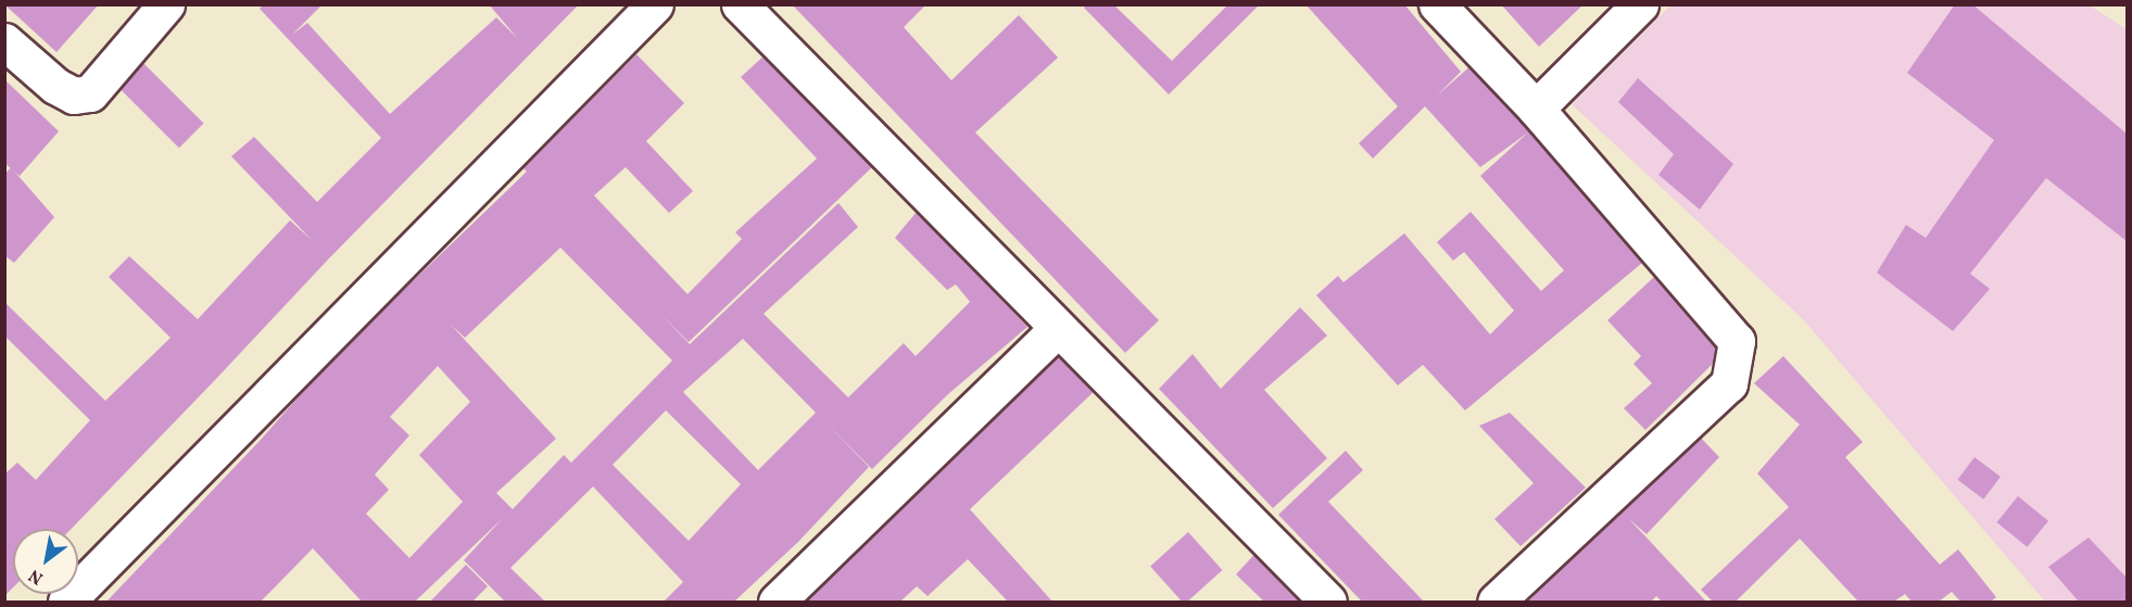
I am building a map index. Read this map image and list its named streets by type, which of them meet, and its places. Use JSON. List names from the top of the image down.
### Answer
{
  "north": "bottom left"
}
